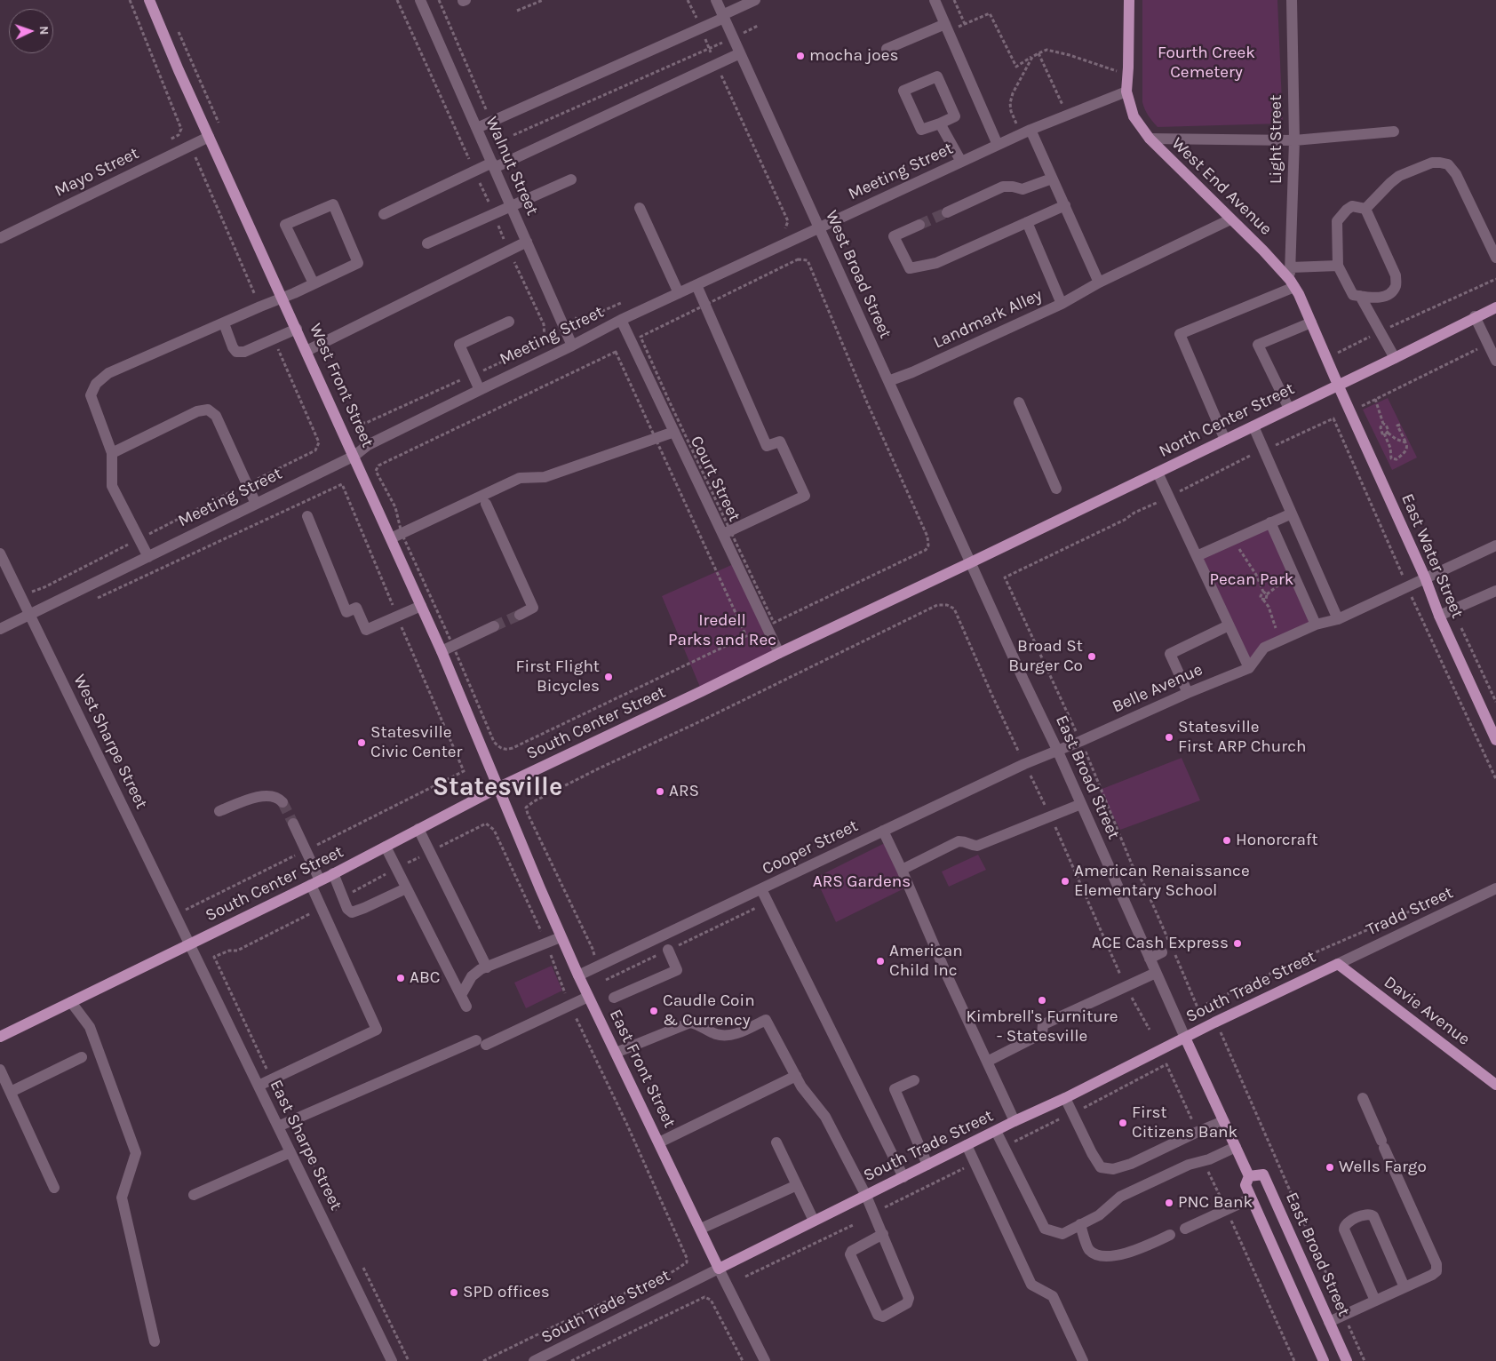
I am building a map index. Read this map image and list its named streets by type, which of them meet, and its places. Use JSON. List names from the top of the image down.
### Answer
{
  "streets": {
    "main road": [
      "West End Avenue",
      "West Front Street",
      "North Center Street",
      "East Water Street",
      "South Center Street",
      "East Broad Street",
      "South Trade Street",
      "Davie Avenue",
      "East Front Street"
    ],
    "street": [
      "Light Street",
      "Walnut Street",
      "Meeting Street",
      "Mayo Street",
      "West Broad Street",
      "Landmark Alley",
      "Court Street",
      "Belle Avenue",
      "West Sharpe Street",
      "Cooper Street",
      "Tradd Street",
      "East Sharpe Street"
    ]
  },
  "crossings": [
    ["Light Street", "West End Avenue"],
    ["Walnut Street", "Meeting Street"],
    ["Meeting Street", "West End Avenue"],
    ["Meeting Street", "West Broad Street"],
    ["Meeting Street", "West Front Street"],
    ["Meeting Street", "Court Street"],
    ["Meeting Street", "West Sharpe Street"],
    ["Mayo Street", "West Front Street"],
    ["West End Avenue", "Landmark Alley"],
    ["West End Avenue", "North Center Street"],
    ["West End Avenue", "East Water Street"],
    ["West Broad Street", "Landmark Alley"],
    ["West Broad Street", "North Center Street"],
    ["West Broad Street", "South Center Street"],
    ["West Broad Street", "East Broad Street"],
    ["West Front Street", "South Center Street"],
    ["West Front Street", "East Front Street"],
    ["North Center Street", "East Water Street"],
    ["North Center Street", "South Center Street"],
    ["North Center Street", "East Broad Street"],
    ["Court Street", "South Center Street"],
    ["Belle Avenue", "East Broad Street"],
    ["Belle Avenue", "Cooper Street"],
    ["South Center Street", "West Sharpe Street"],
    ["South Center Street", "East Broad Street"],
    ["South Center Street", "East Front Street"],
    ["South Center Street", "East Sharpe Street"],
    ["West Sharpe Street", "East Sharpe Street"],
    ["East Broad Street", "Cooper Street"],
    ["East Broad Street", "South Trade Street"],
    ["Cooper Street", "East Front Street"],
    ["Tradd Street", "South Trade Street"],
    ["Tradd Street", "Davie Avenue"],
    ["South Trade Street", "Davie Avenue"],
    ["South Trade Street", "East Front Street"]
  ],
  "districts": ["Statesville"],
  "parks": [
    "Fourth Creek Cemetery",
    "Pecan Park",
    "Iredell Parks and Rec",
    "ARS Gardens"
  ],
  "places": [
    "mocha joes",
    "Broad St Burger Co",
    "First Flight Bicycles",
    "Statesville First ARP Church",
    "Statesville Civic Center",
    "ARS",
    "Honorcraft",
    "American Renaissance Elementary School",
    "ACE Cash Express",
    "American Child Inc",
    "ABC",
    "Kimbrell's Furniture - Statesville",
    "Caudle Coin & Currency",
    "First Citizens Bank",
    "Wells Fargo",
    "PNC Bank",
    "SPD offices"
  ],
  "north": "right"
}
